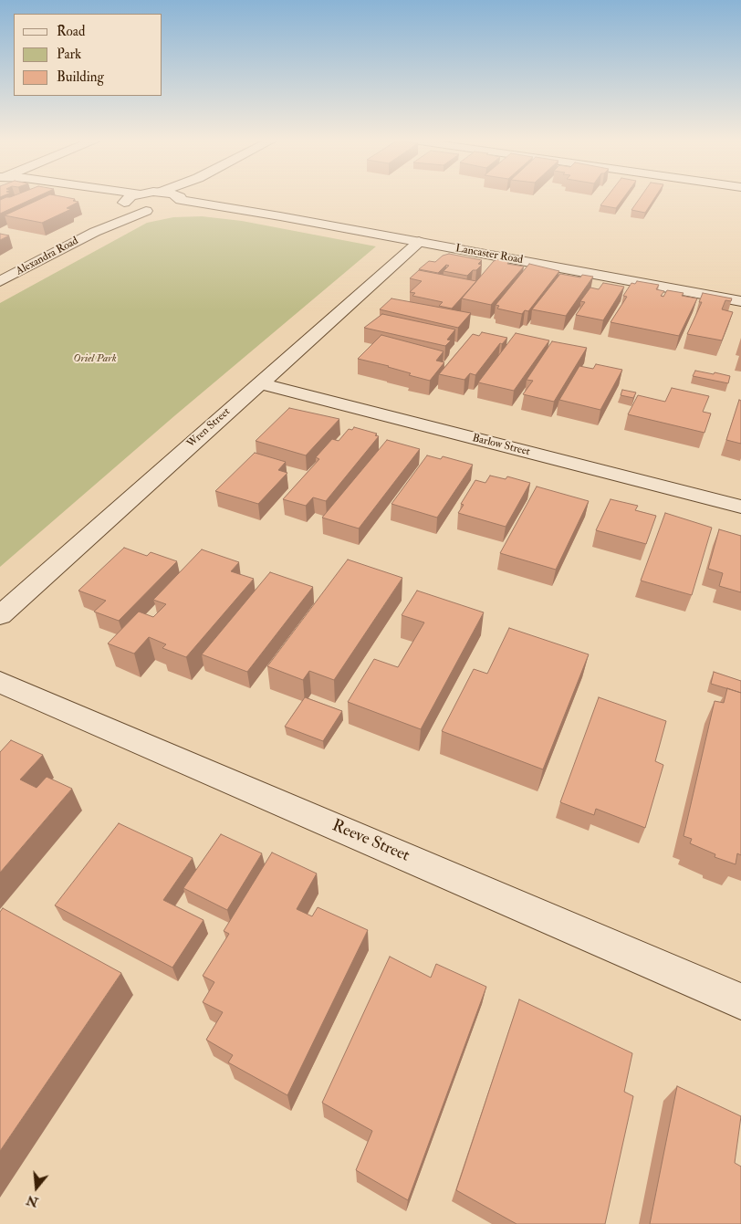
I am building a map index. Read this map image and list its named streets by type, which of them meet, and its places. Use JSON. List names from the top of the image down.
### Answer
{
  "streets": {
    "street": [
      "Lancaster Road",
      "Alexandra Road",
      "Wren Street",
      "Barlow Street",
      "Reeve Street"
    ]
  },
  "crossings": [
    ["Lancaster Road", "Wren Street"],
    ["Wren Street", "Barlow Street"]
  ],
  "parks": ["Oriel Park"],
  "legend": ["Road", "Park", "Building"],
  "north": "bottom"
}
